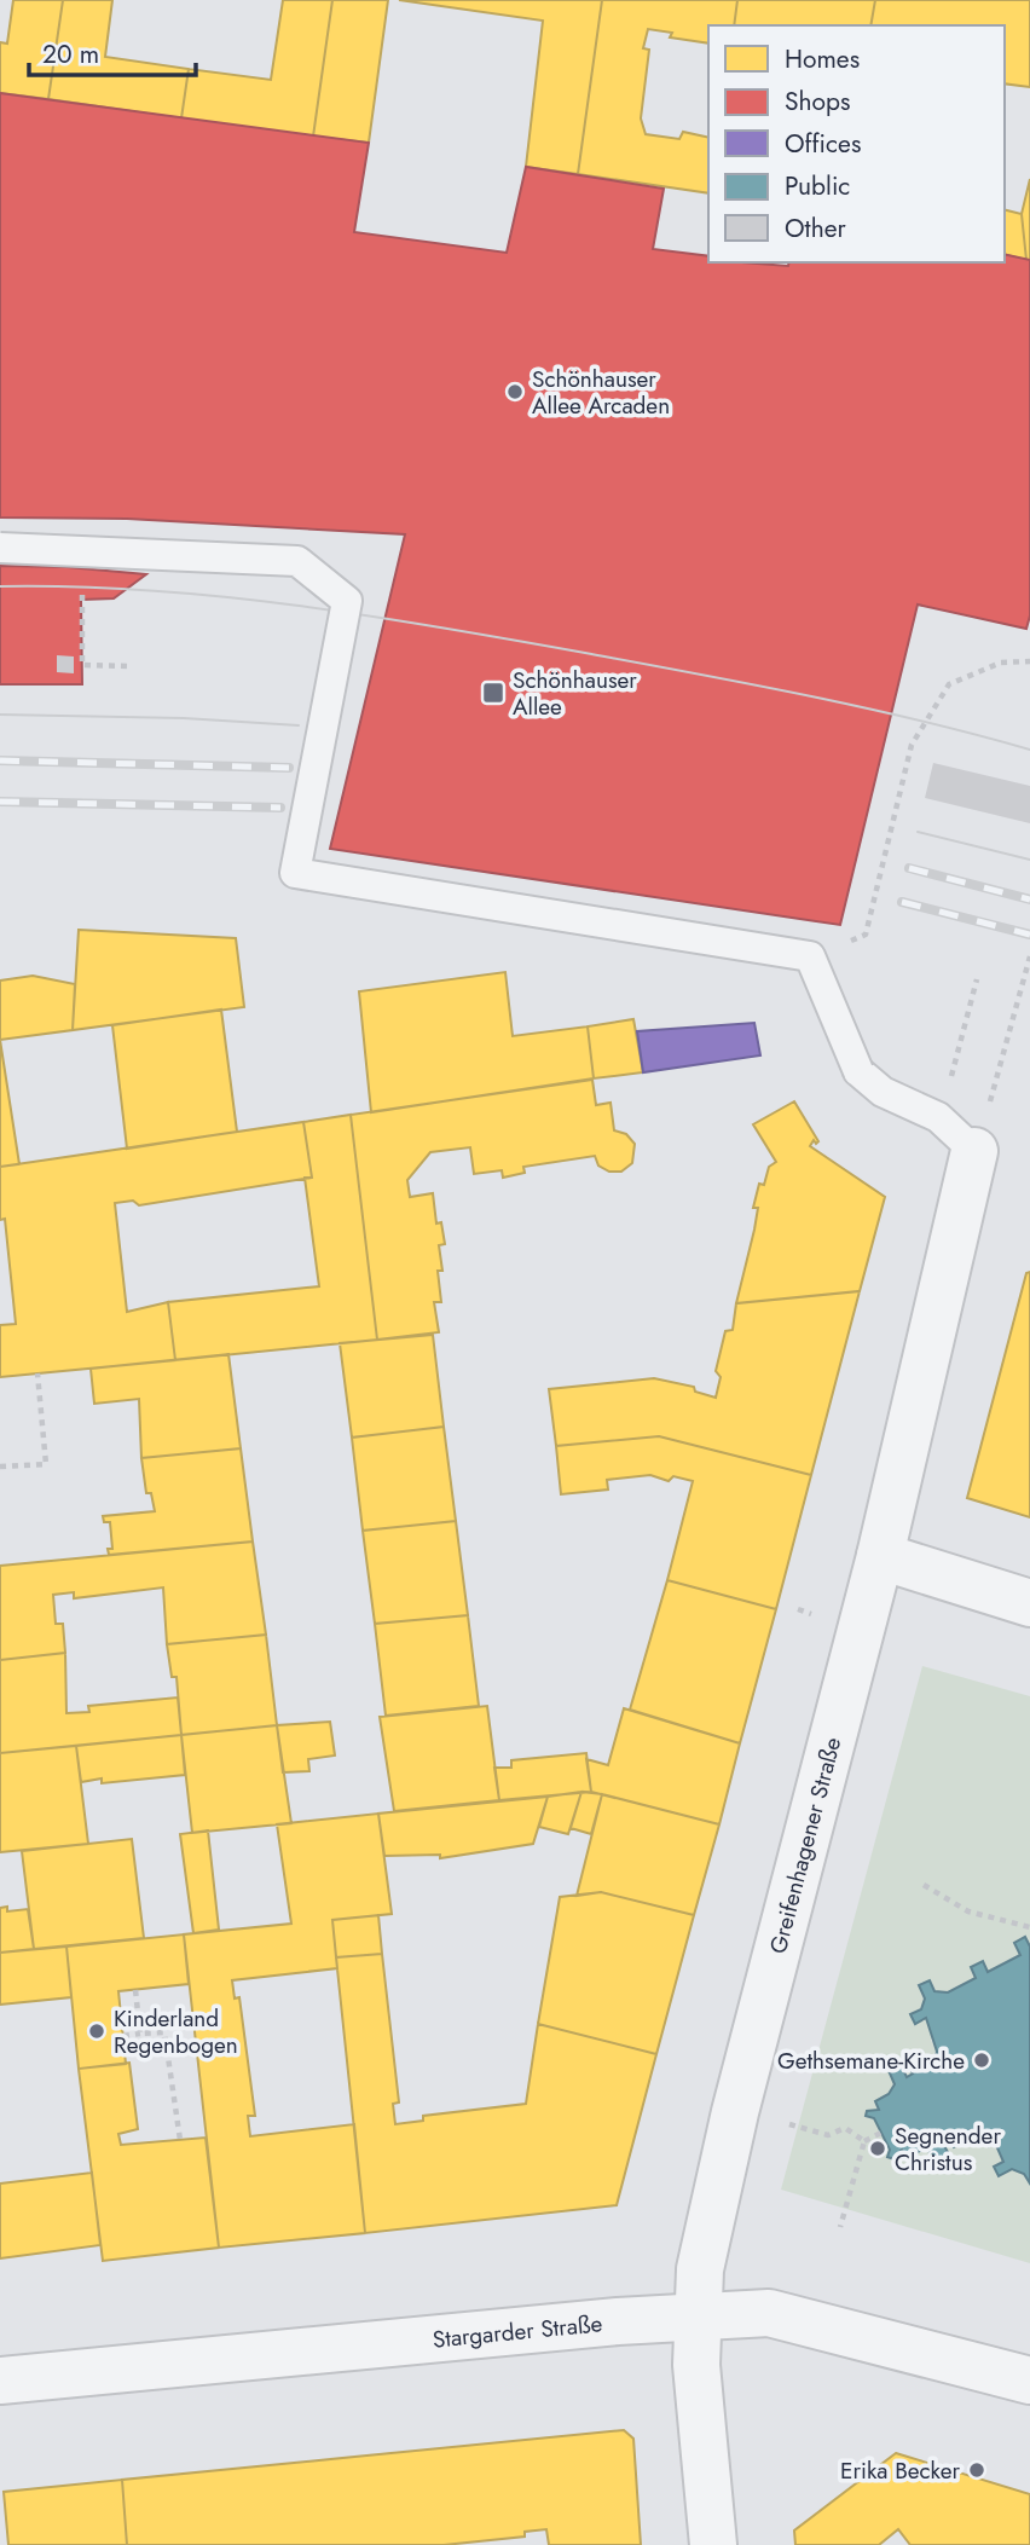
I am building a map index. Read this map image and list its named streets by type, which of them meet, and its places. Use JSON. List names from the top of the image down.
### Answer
{
  "streets": {
    "street": ["Greifenhagener Straße", "Stargarder Straße"]
  },
  "crossings": [
    ["Greifenhagener Straße", "Stargarder Straße"]
  ],
  "places": {
    "other": [
      "Schönhauser Allee Arcaden",
      "Kinderland Regenbogen",
      "Gethsemane-Kirche",
      "Segnender Christus",
      "Erika Becker"
    ],
    "transit": ["Schönhauser Allee"]
  },
  "legend": [
    "Homes",
    "Shops",
    "Offices",
    "Public",
    "Other"
  ],
  "scale_bar": "20 m"
}
